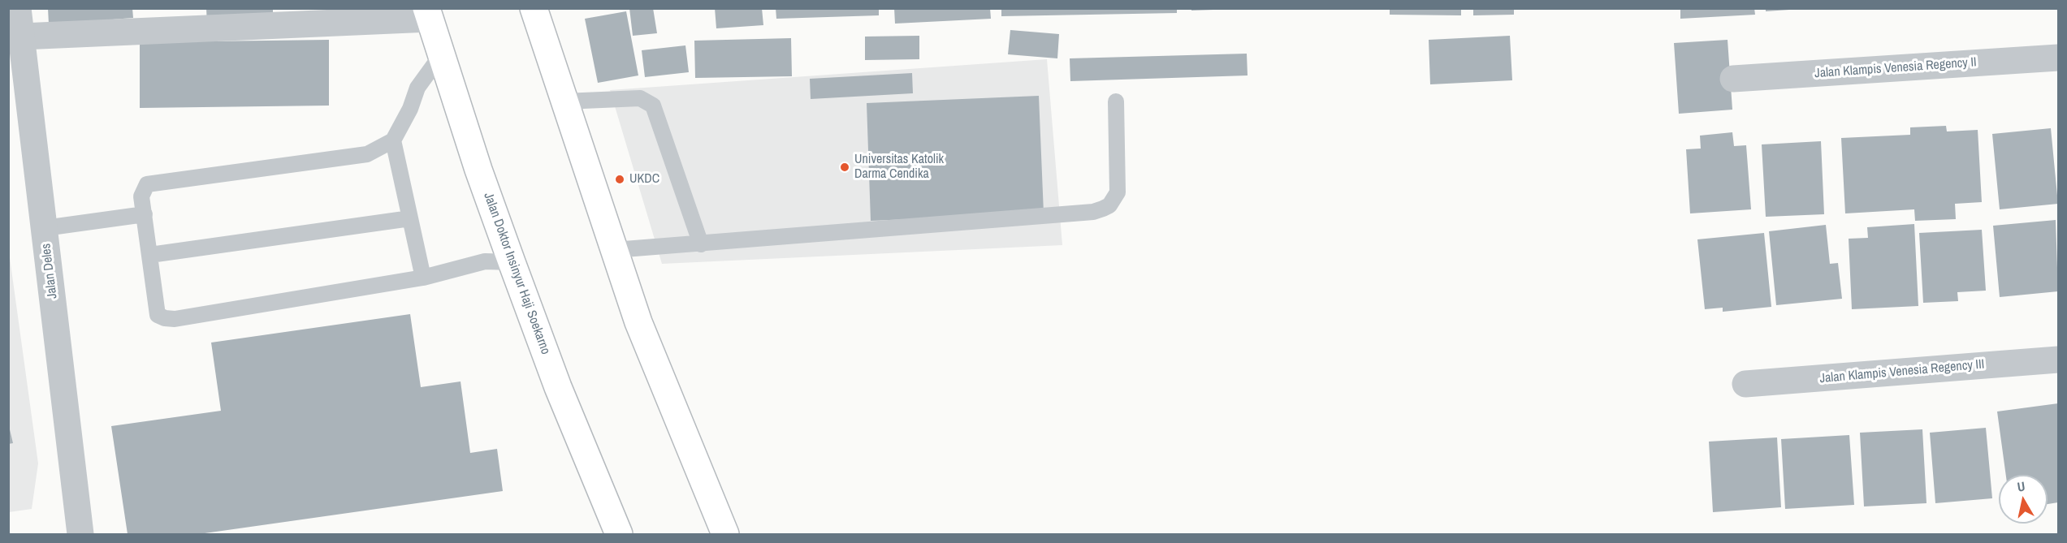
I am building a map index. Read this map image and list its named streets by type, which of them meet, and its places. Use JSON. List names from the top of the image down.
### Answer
{
  "streets": {
    "main road": ["Jalan Doktor Insinyur Haji Soekarno"],
    "street": ["Jalan Klampis Venesia Regency II", "Jalan Deles", "Jalan Klampis Venesia Regency III"]
  },
  "places": ["Universitas Katolik Darma Cendika", "UKDC"],
  "north": "top"
}
